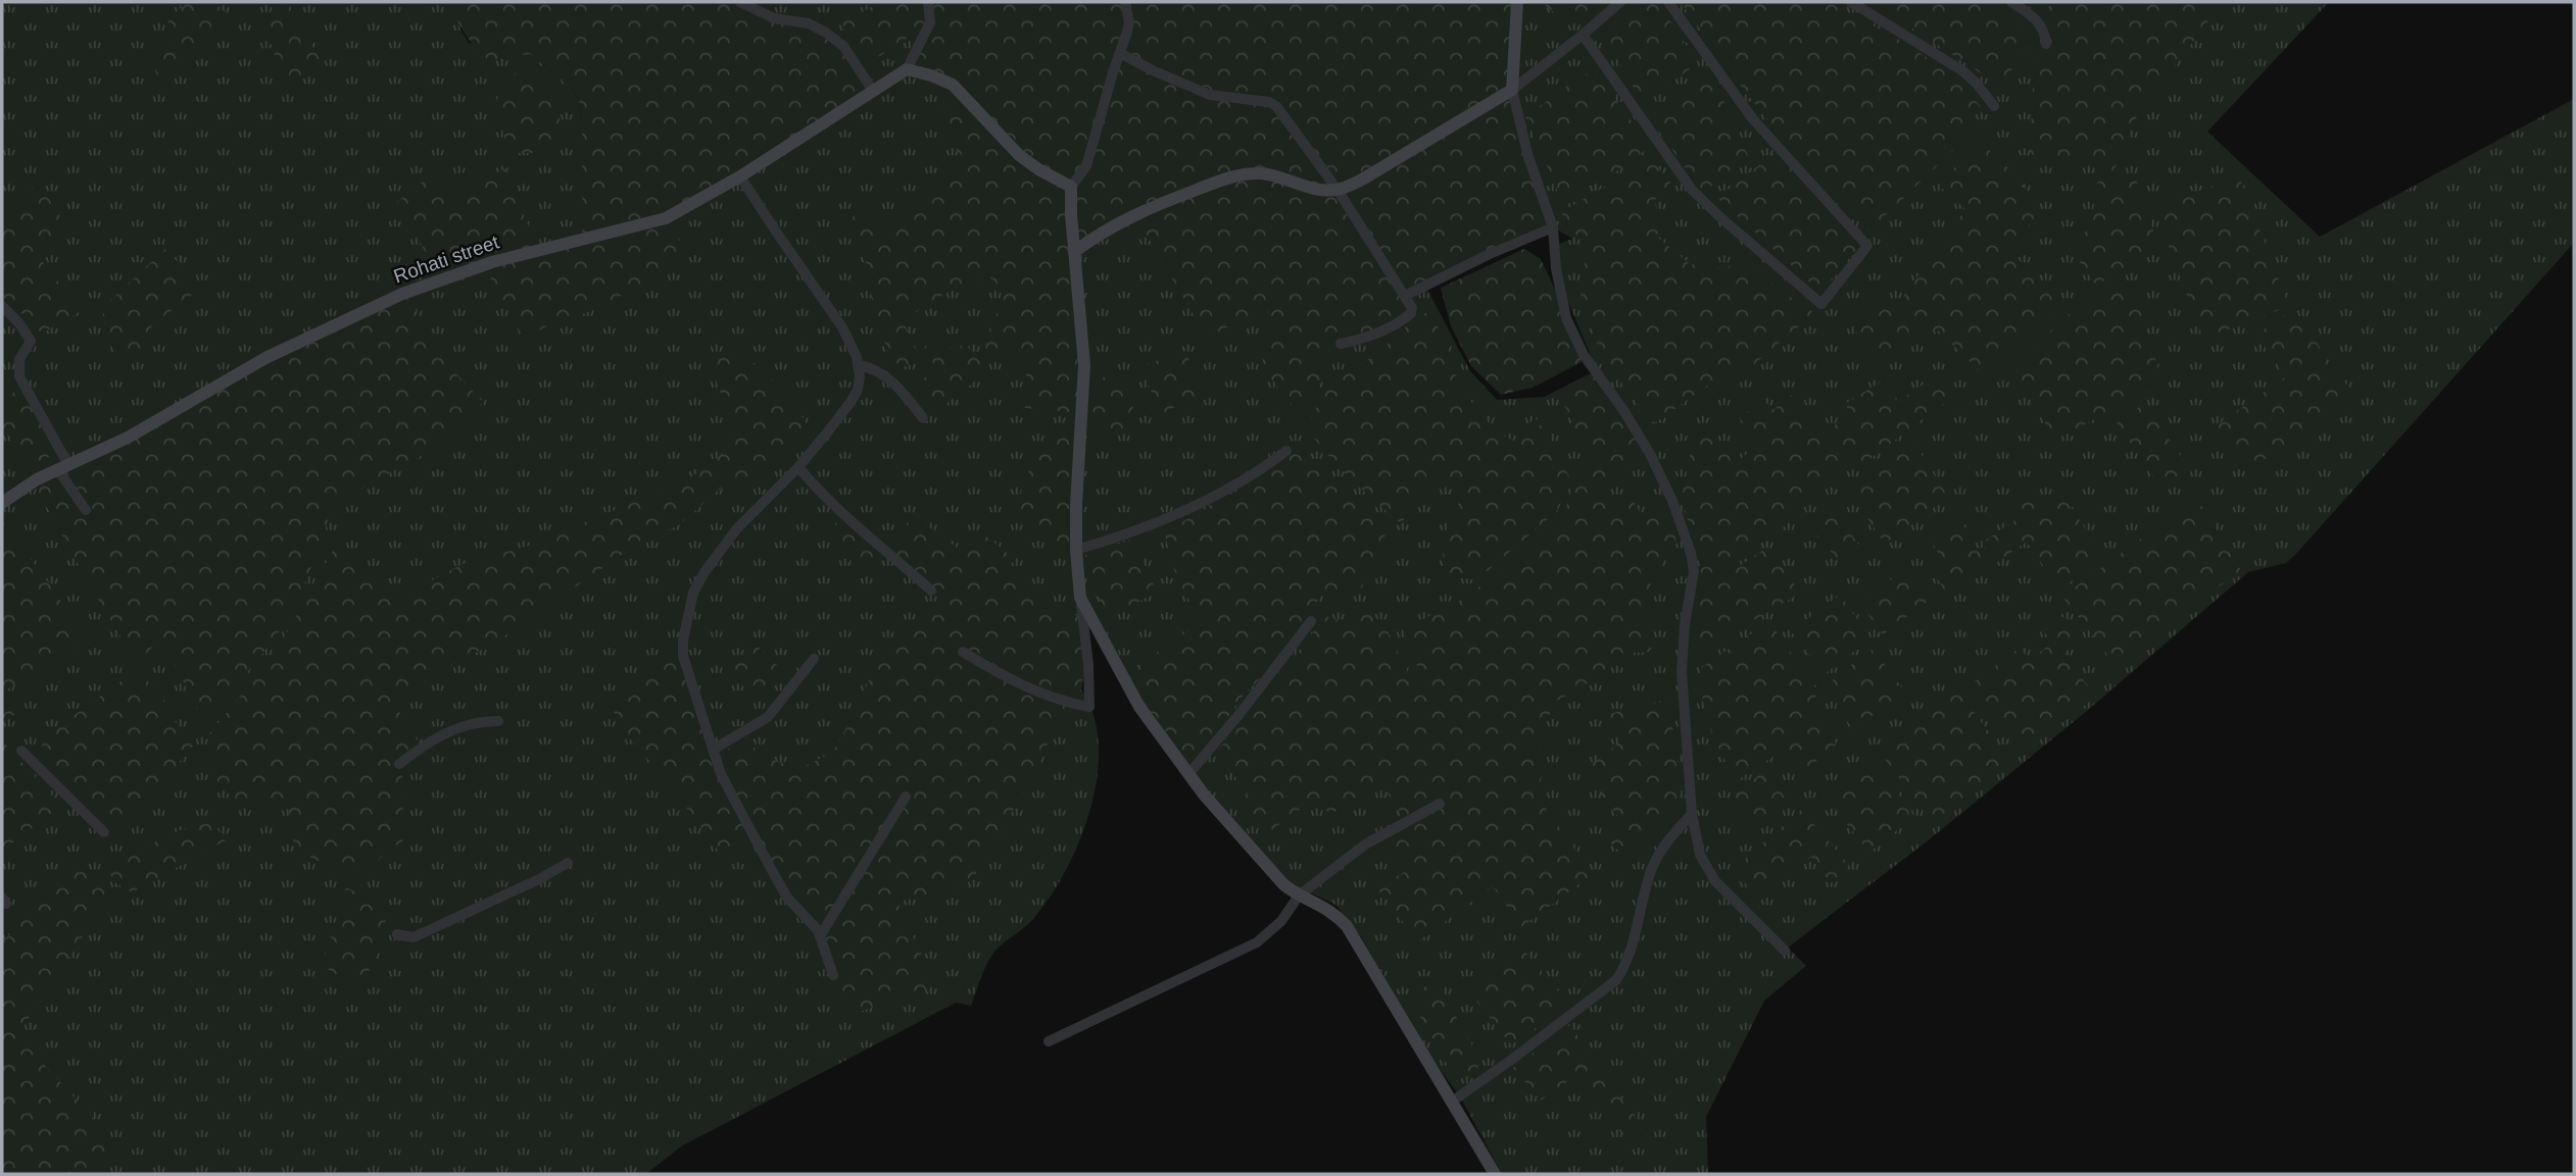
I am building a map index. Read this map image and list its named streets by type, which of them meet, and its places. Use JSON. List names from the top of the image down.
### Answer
{
  "streets": {
    "street": ["Rohati street"]
  }
}
